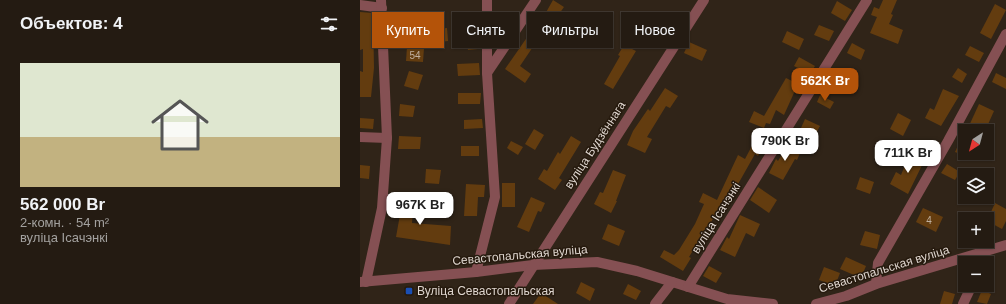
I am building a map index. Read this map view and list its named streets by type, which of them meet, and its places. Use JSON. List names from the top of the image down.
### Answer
{
  "streets": {
    "street": ["вуліца Будзённага", "вуліца Ісачэнкі", "Севастопальская вуліца"]
  },
  "crossings": [
    ["вуліца Будзённага", "Севастопальская вуліца"],
    ["вуліца Ісачэнкі", "Севастопальская вуліца"]
  ],
  "places": {
    "transit": ["Вуліца Севастопальская"]
  },
  "house_numbers": ["54", "4"],
  "north": "bottom left",
  "page": {
    "heading": "Объектов: 4",
    "chip": [
      "Купить",
      "Снять",
      "Фильтры",
      "Новое"
    ],
    "list": [
      {
        "name": "562 000 Br",
        "note": "2-комн. · 54 m² · вуліца Ісачэнкі"
      }
    ],
    "price": [
      "562K Br",
      "790K Br",
      "711K Br",
      "967K Br"
    ],
    "map_buttons": ["+", "−"]
  }
}
